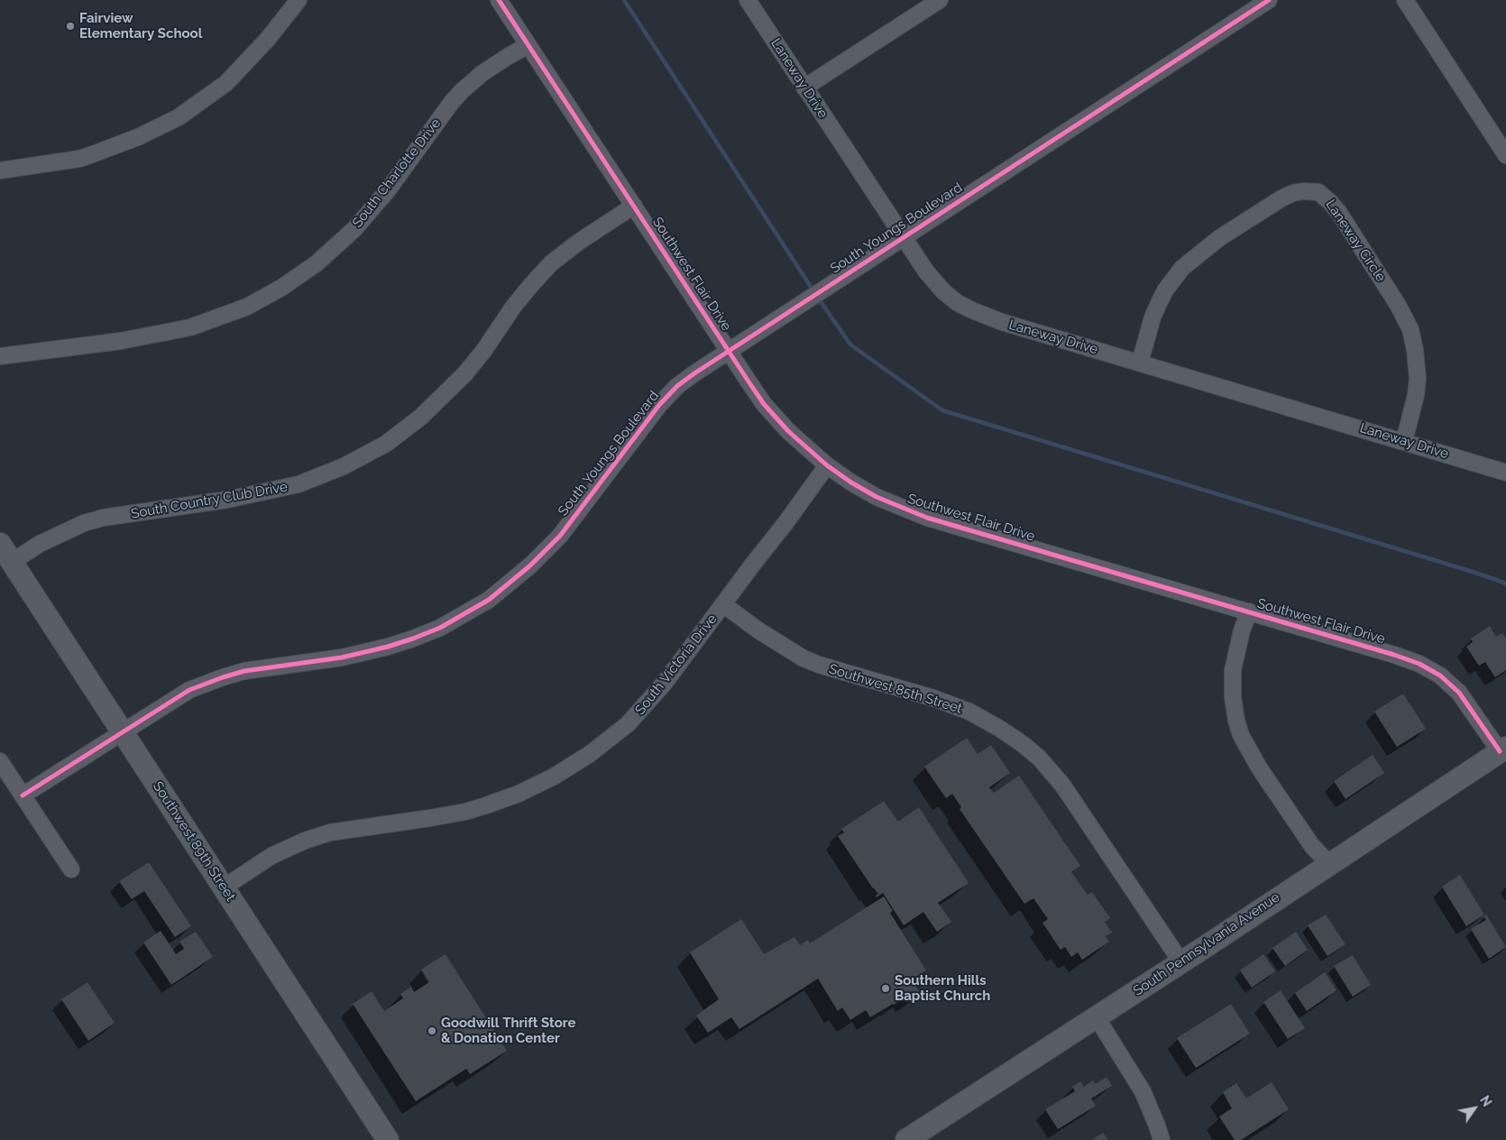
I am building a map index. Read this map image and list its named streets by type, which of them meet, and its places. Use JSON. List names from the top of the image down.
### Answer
{
  "streets": {
    "main road": ["Southwest 89th Street", "South Pennsylvania Avenue"],
    "street": [
      "Laneway Drive",
      "South Charlotte Drive",
      "South Youngs Boulevard",
      "Laneway Circle",
      "Southwest Flair Drive",
      "South Country Club Drive",
      "South Victoria Drive",
      "Southwest 85th Street"
    ]
  },
  "crossings": [
    ["Laneway Drive", "South Youngs Boulevard"],
    ["Laneway Drive", "Laneway Circle"],
    ["South Charlotte Drive", "Southwest Flair Drive"],
    ["South Youngs Boulevard", "Southwest Flair Drive"],
    ["South Youngs Boulevard", "Southwest 89th Street"],
    ["Southwest Flair Drive", "South Country Club Drive"],
    ["Southwest Flair Drive", "South Victoria Drive"],
    ["Southwest Flair Drive", "South Pennsylvania Avenue"],
    ["South Country Club Drive", "Southwest 89th Street"],
    ["South Victoria Drive", "Southwest 85th Street"],
    ["South Victoria Drive", "Southwest 89th Street"],
    ["Southwest 85th Street", "South Pennsylvania Avenue"]
  ],
  "places": ["Fairview Elementary School", "Southern Hills Baptist Church", "Goodwill Thrift Store & Donation Center"],
  "north": "top right"
}
